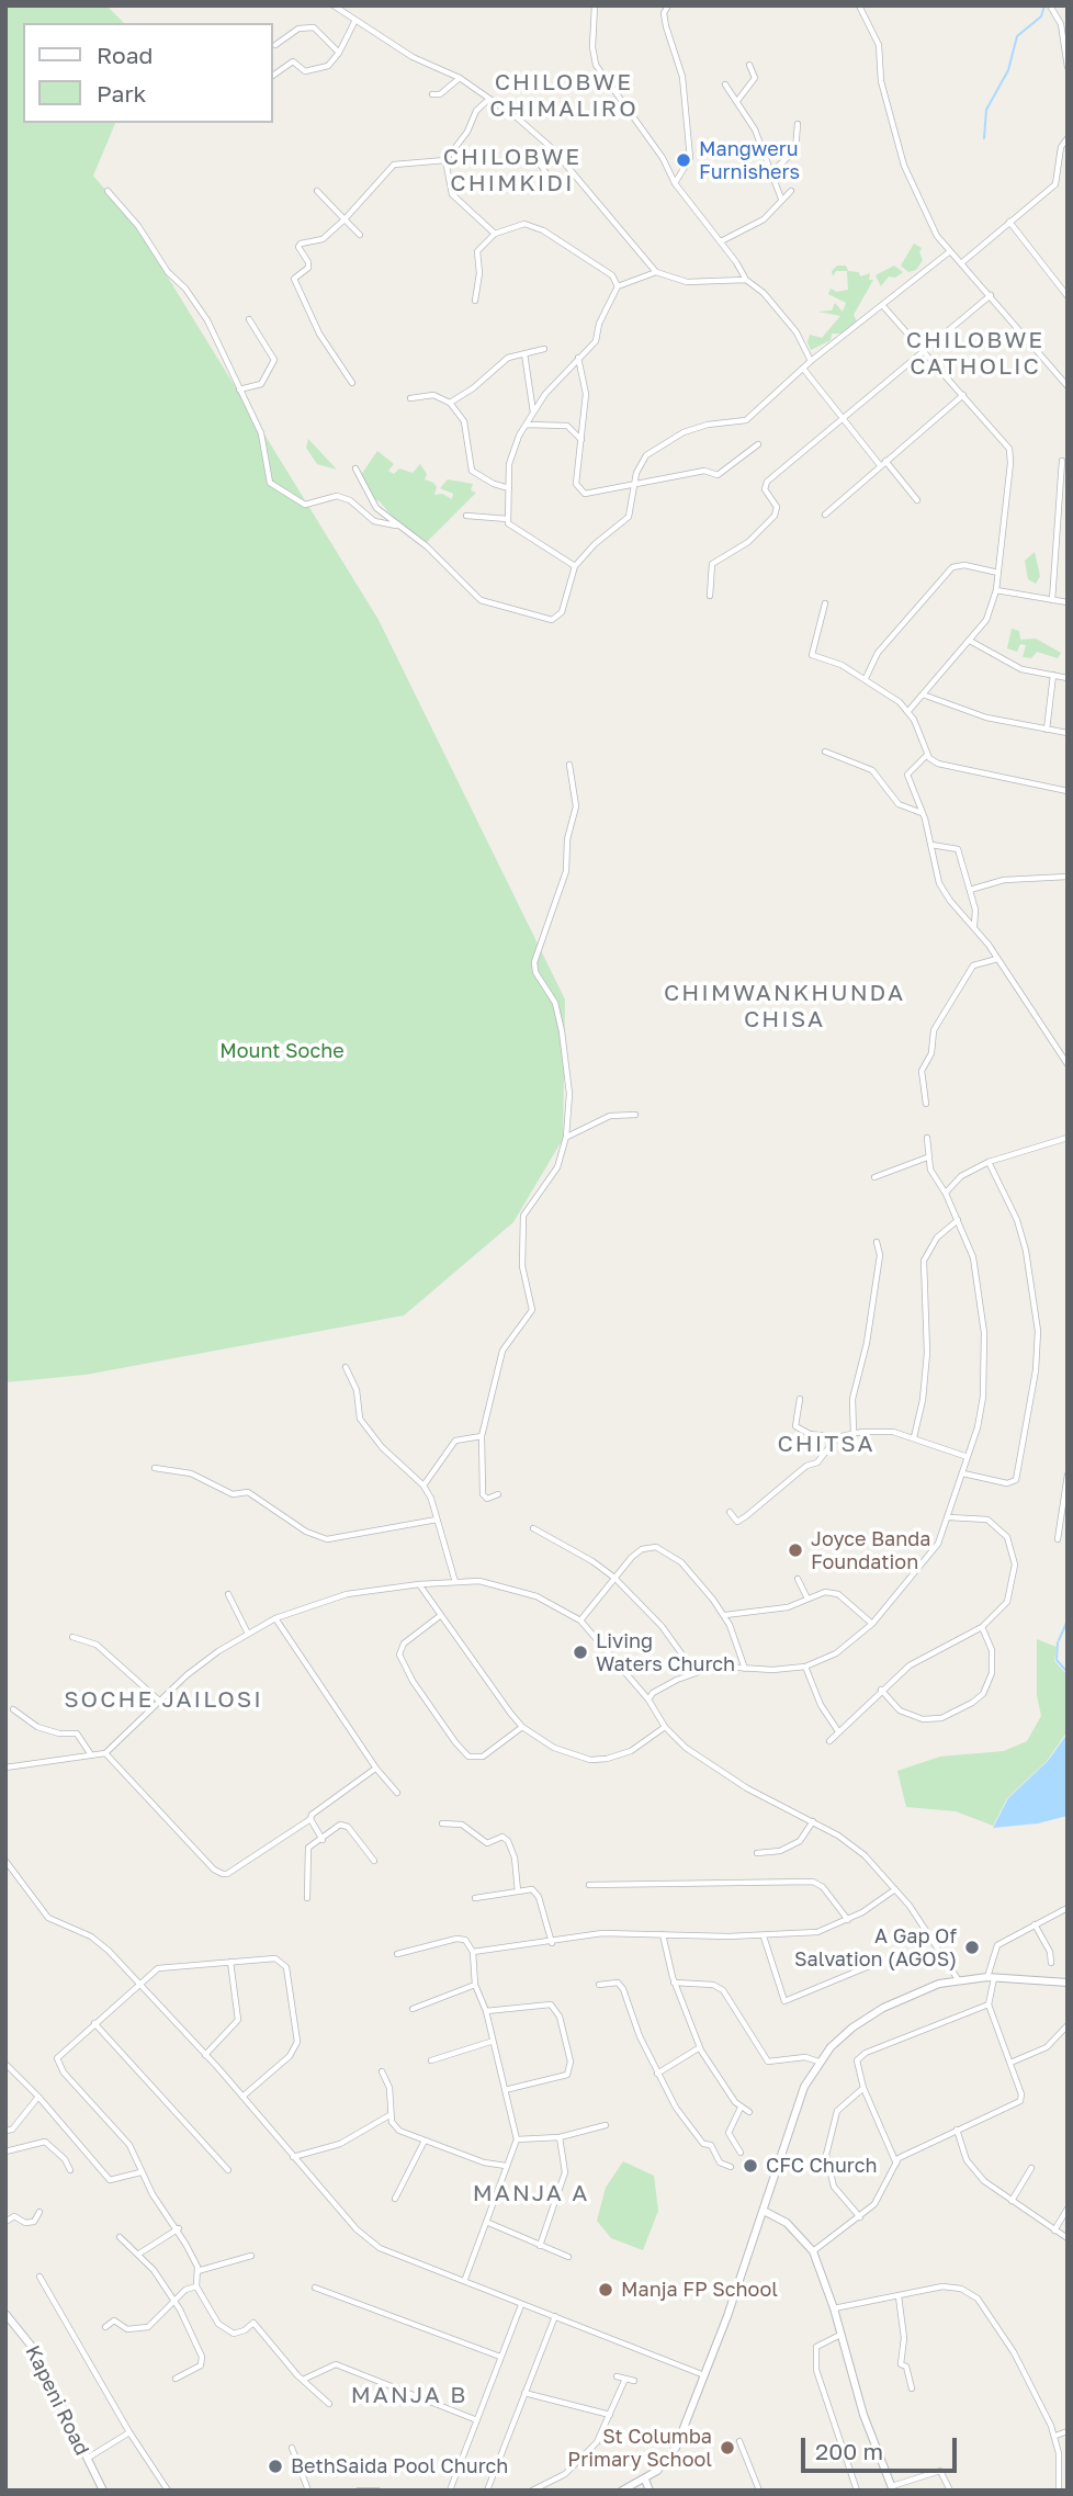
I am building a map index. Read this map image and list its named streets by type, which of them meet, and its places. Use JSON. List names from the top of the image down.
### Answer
{
  "streets": {
    "main road": ["Kapeni Road"]
  },
  "districts": [
    "CHILOBWE CHIMALIRO",
    "CHILOBWE CHIMKIDI",
    "CHILOBWE CATHOLIC",
    "CHIMWANKHUNDA CHISA",
    "CHITSA",
    "SOCHE JAILOSI",
    "MANJA A",
    "MANJA B"
  ],
  "parks": ["Mount Soche"],
  "places": [
    "Mangweru Furnishers",
    "Joyce Banda Foundation",
    "Living Waters Church",
    "A Gap Of Salvation (AGOS)",
    "CFC Church",
    "Manja FP School",
    "St Columba Primary School",
    "BethSaida Pool Church"
  ],
  "legend": ["Road", "Park"],
  "scale_bar": "200 m"
}
